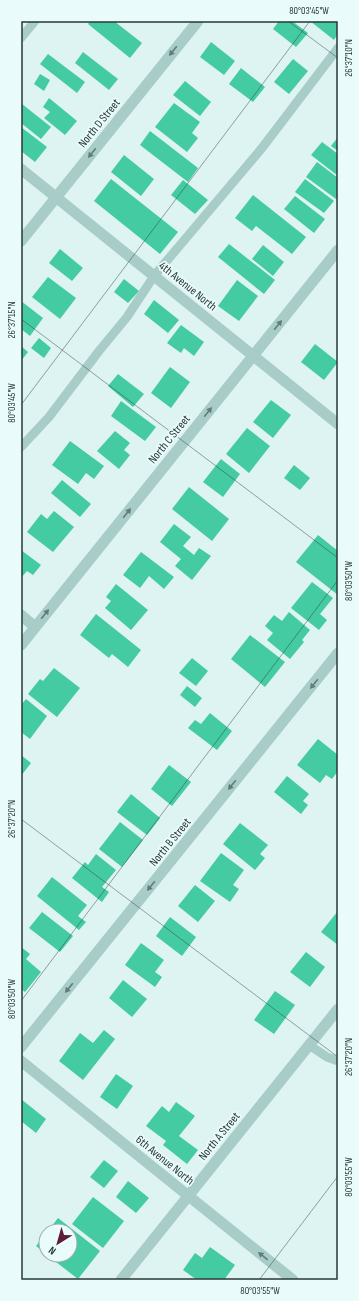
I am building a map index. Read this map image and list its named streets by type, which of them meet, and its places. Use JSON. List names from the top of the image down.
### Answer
{
  "streets": {
    "street": [
      "North D Street",
      "4th Avenue North",
      "North C Street",
      "North B Street",
      "North A Street",
      "6th Avenue North"
    ]
  },
  "crossings": [
    ["North D Street", "4th Avenue North"],
    ["4th Avenue North", "North C Street"],
    ["North A Street", "6th Avenue North"]
  ],
  "one_way": [
    "North D Street",
    "North C Street",
    "North B Street",
    "6th Avenue North"
  ],
  "north": "bottom left",
  "coordinates": [
    "80°03'45\"W",
    "26°37'10\"N",
    "26°37'15\"N",
    "80°03'50\"W",
    "26°37'20\"N",
    "80°03'55\"W"
  ]
}
